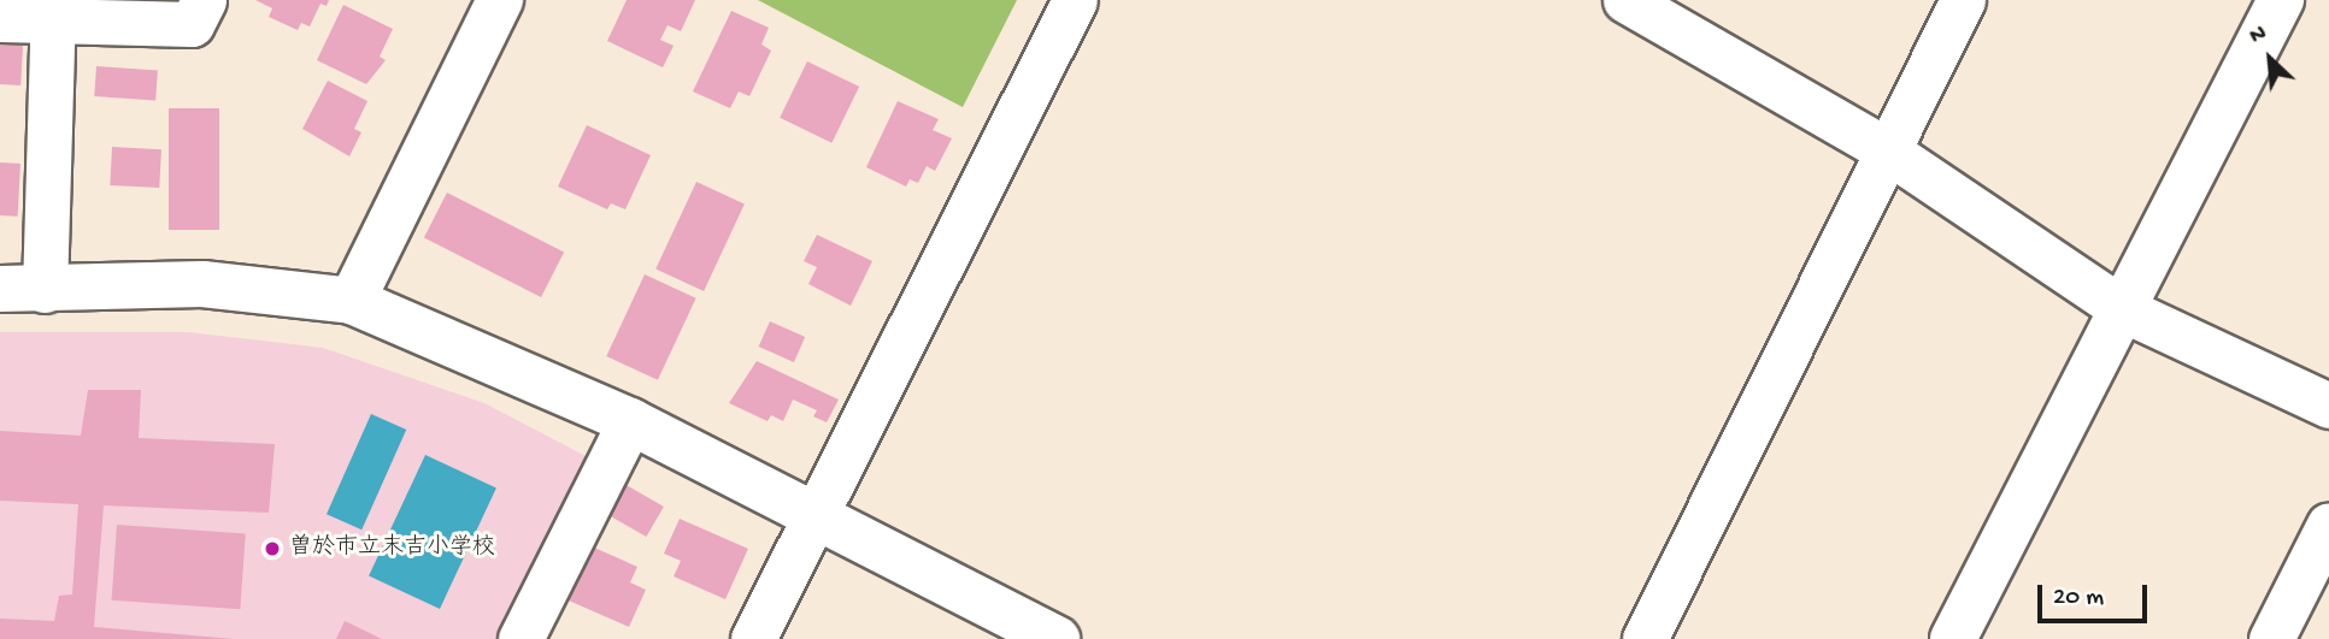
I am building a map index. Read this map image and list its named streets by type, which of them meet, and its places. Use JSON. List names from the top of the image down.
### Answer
{
  "places": ["曽於市立末吉小学校"],
  "scale_bar": "20 m",
  "north": "top left"
}
